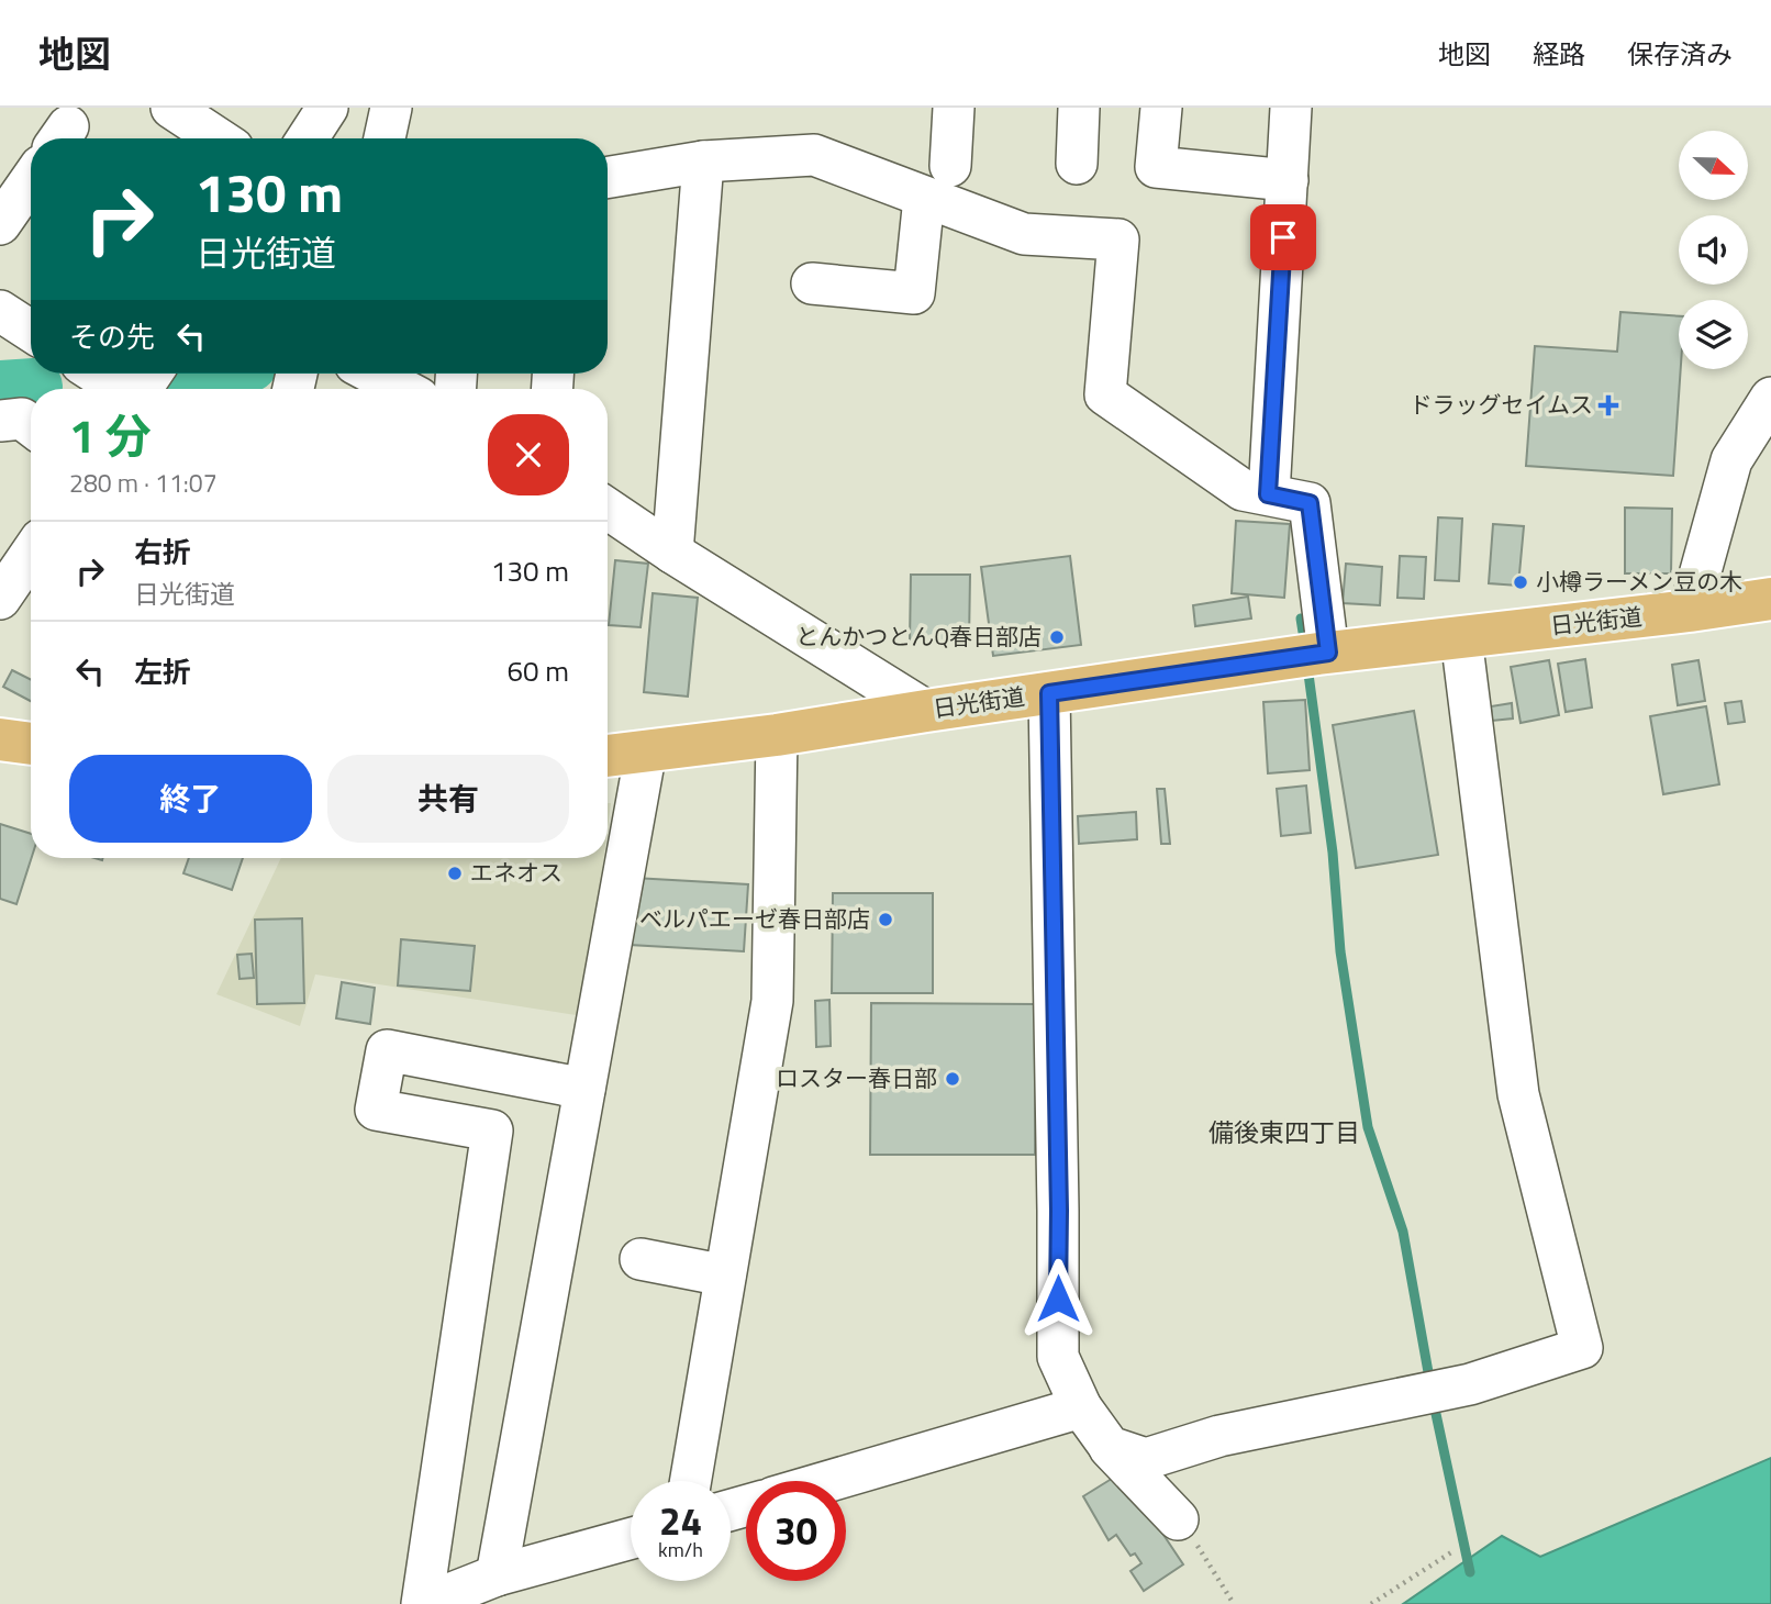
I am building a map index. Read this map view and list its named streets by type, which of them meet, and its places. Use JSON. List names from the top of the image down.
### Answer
{
  "streets": {
    "highway": ["日光街道"]
  },
  "districts": ["備後東四丁目"],
  "places": {
    "health": ["ドラッグセイムス"],
    "other": [
      "小樽ラーメン豆の木",
      "とんかつとんQ春日部店",
      "エネオス",
      "ベルパエーゼ春日部店",
      "ロスター春日部"
    ]
  },
  "north": "right",
  "page": {
    "header": "地図",
    "nav": ["地図", "経路", "保存済み"],
    "turn": ["130 m", "日光街道"],
    "then": "その先",
    "heading": ["1 分", "280 m · 11:07"],
    "list": [
      {
        "name": "右折",
        "note": "日光街道",
        "value": "130 m"
      },
      {
        "name": "左折",
        "value": "60 m"
      }
    ],
    "buttons": ["終了", "共有"],
    "speed": "24 km/h",
    "limit": "30"
  }
}
